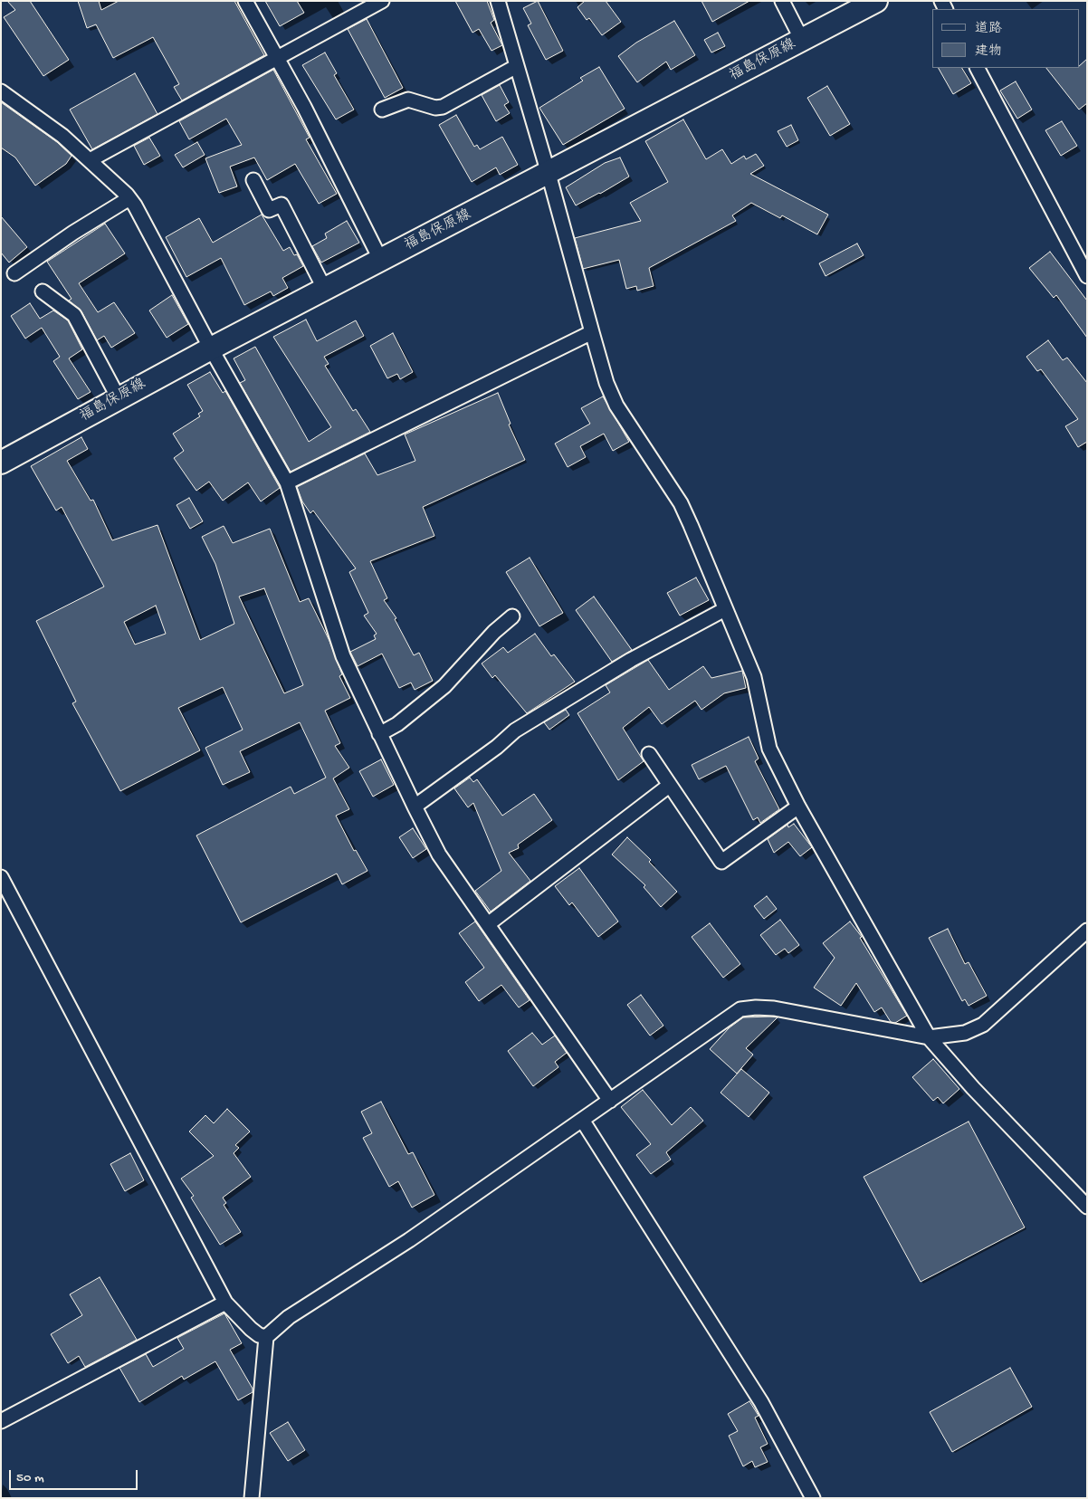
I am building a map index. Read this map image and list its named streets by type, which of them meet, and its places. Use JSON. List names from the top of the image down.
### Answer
{
  "streets": {
    "main road": ["福島保原線"]
  },
  "legend": ["道路", "建物"],
  "scale_bar": "50 m"
}
